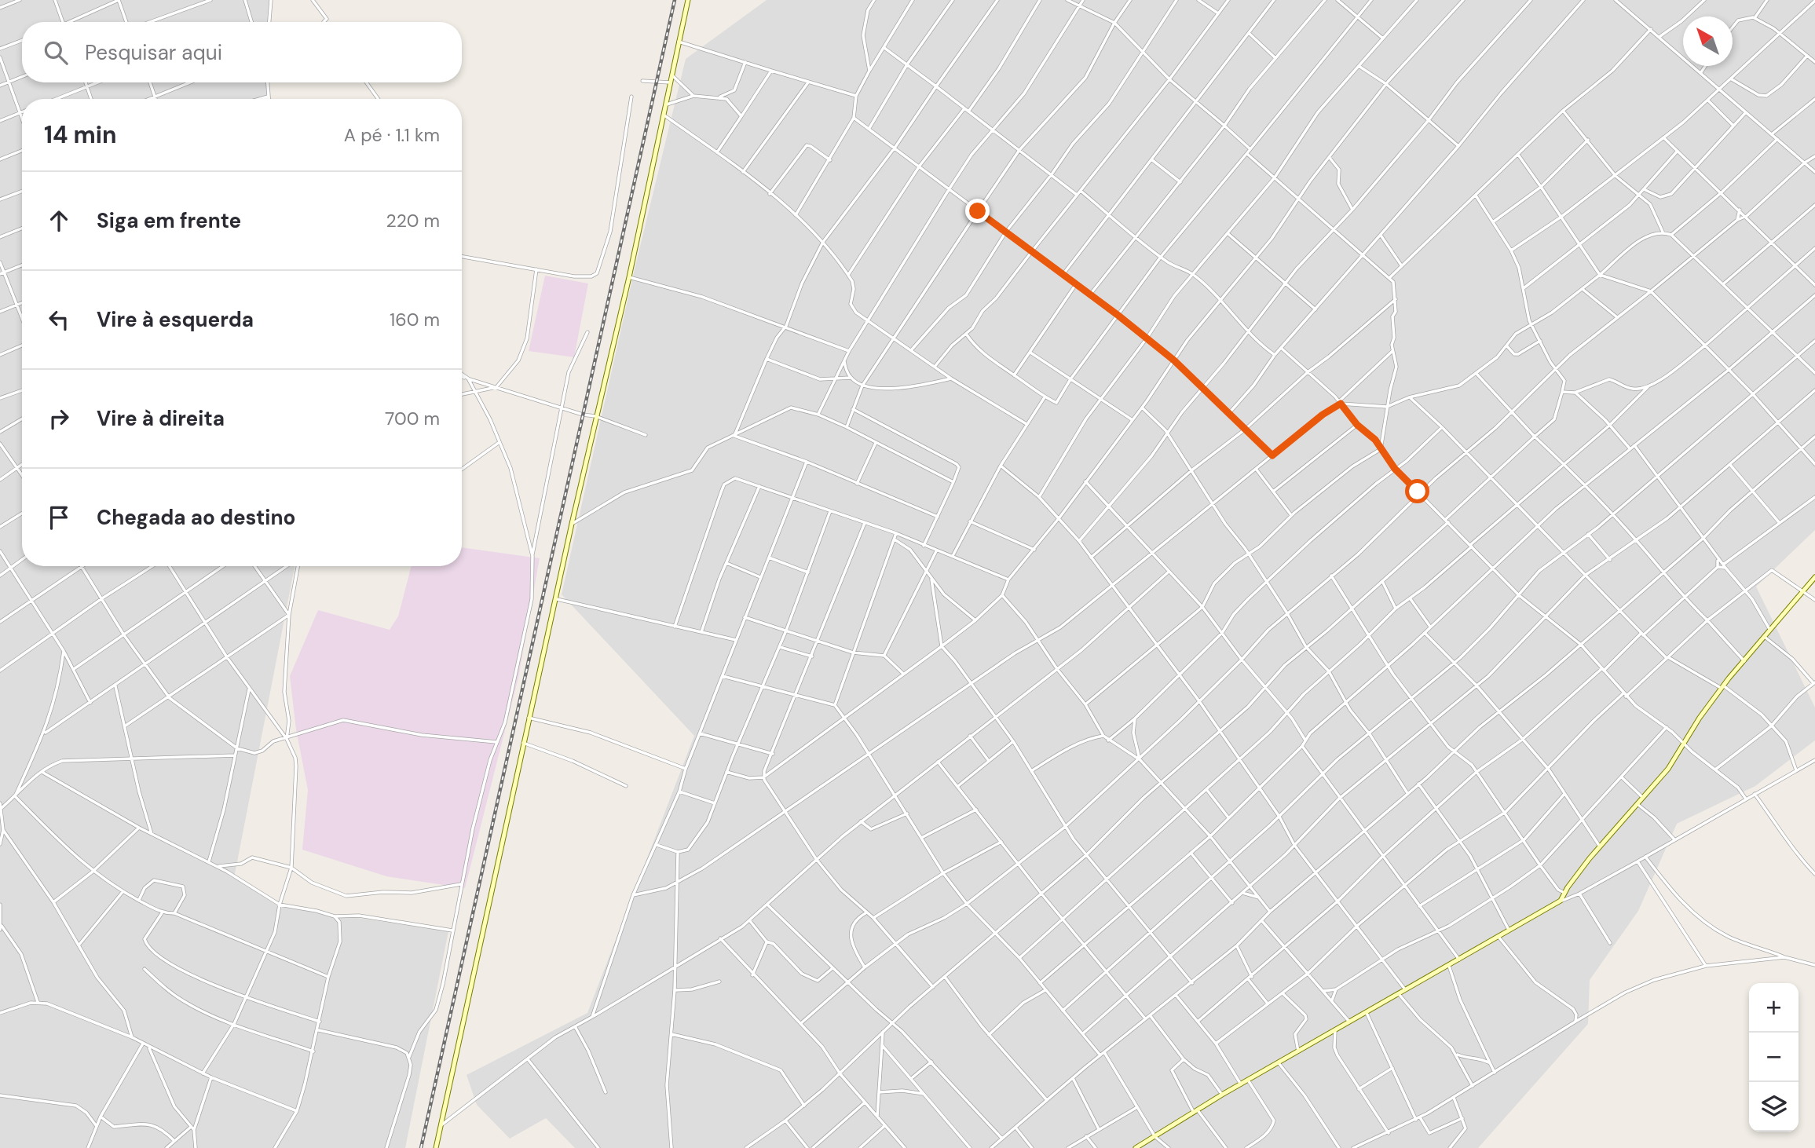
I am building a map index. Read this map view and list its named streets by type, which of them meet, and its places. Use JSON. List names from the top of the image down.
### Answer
{
  "north": "top left",
  "page": {
    "search": "Pesquisar aqui",
    "heading": ["14 min", "A pé · 1.1 km"],
    "list": [
      ["Siga em frente", "220 m"],
      ["Vire à esquerda", "160 m"],
      ["Vire à direita", "700 m"],
      "Chegada ao destino"
    ],
    "map_buttons": ["+", "−"]
  }
}
